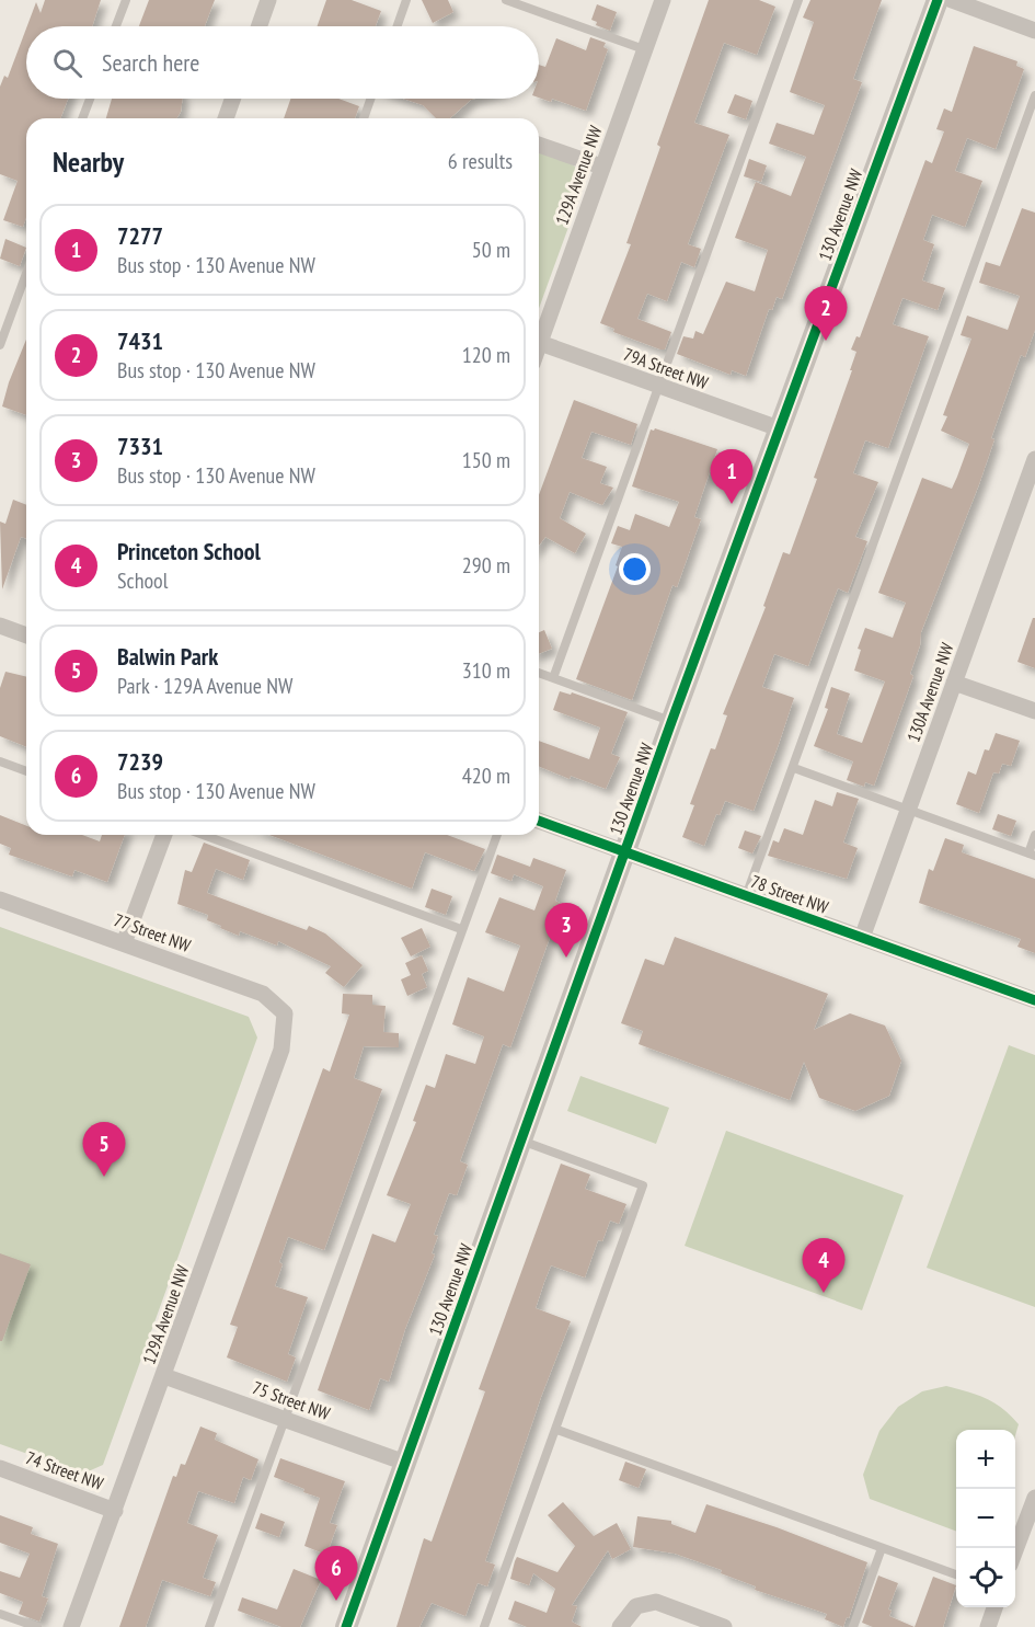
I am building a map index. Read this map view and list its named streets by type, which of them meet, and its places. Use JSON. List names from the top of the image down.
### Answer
{
  "streets": {
    "street": [
      "129A Avenue NW",
      "130 Avenue NW",
      "79A Street NW",
      "130A Avenue NW",
      "78 Street NW",
      "77 Street NW",
      "75 Street NW",
      "74 Street NW"
    ]
  },
  "crossings": [
    ["129A Avenue NW", "79A Street NW"],
    ["129A Avenue NW", "77 Street NW"],
    ["129A Avenue NW", "75 Street NW"],
    ["129A Avenue NW", "74 Street NW"],
    ["130 Avenue NW", "79A Street NW"],
    ["130 Avenue NW", "78 Street NW"],
    ["130 Avenue NW", "75 Street NW"],
    ["130A Avenue NW", "78 Street NW"]
  ],
  "page": {
    "search": "Search here",
    "heading": ["Nearby", "6 results"],
    "list": [
      {
        "mark": "1",
        "name": "7277",
        "note": "Bus stop · 130 Avenue NW",
        "value": "50 m"
      },
      {
        "mark": "2",
        "name": "7431",
        "note": "Bus stop · 130 Avenue NW",
        "value": "120 m"
      },
      {
        "mark": "3",
        "name": "7331",
        "note": "Bus stop · 130 Avenue NW",
        "value": "150 m"
      },
      {
        "mark": "4",
        "name": "Princeton School",
        "note": "School",
        "value": "290 m"
      },
      {
        "mark": "5",
        "name": "Balwin Park",
        "note": "Park · 129A Avenue NW",
        "value": "310 m"
      },
      {
        "mark": "6",
        "name": "7239",
        "note": "Bus stop · 130 Avenue NW",
        "value": "420 m"
      }
    ],
    "pins": [
      "2",
      "1",
      "3",
      "5",
      "4",
      "6"
    ],
    "map_buttons": ["+", "−"]
  }
}
